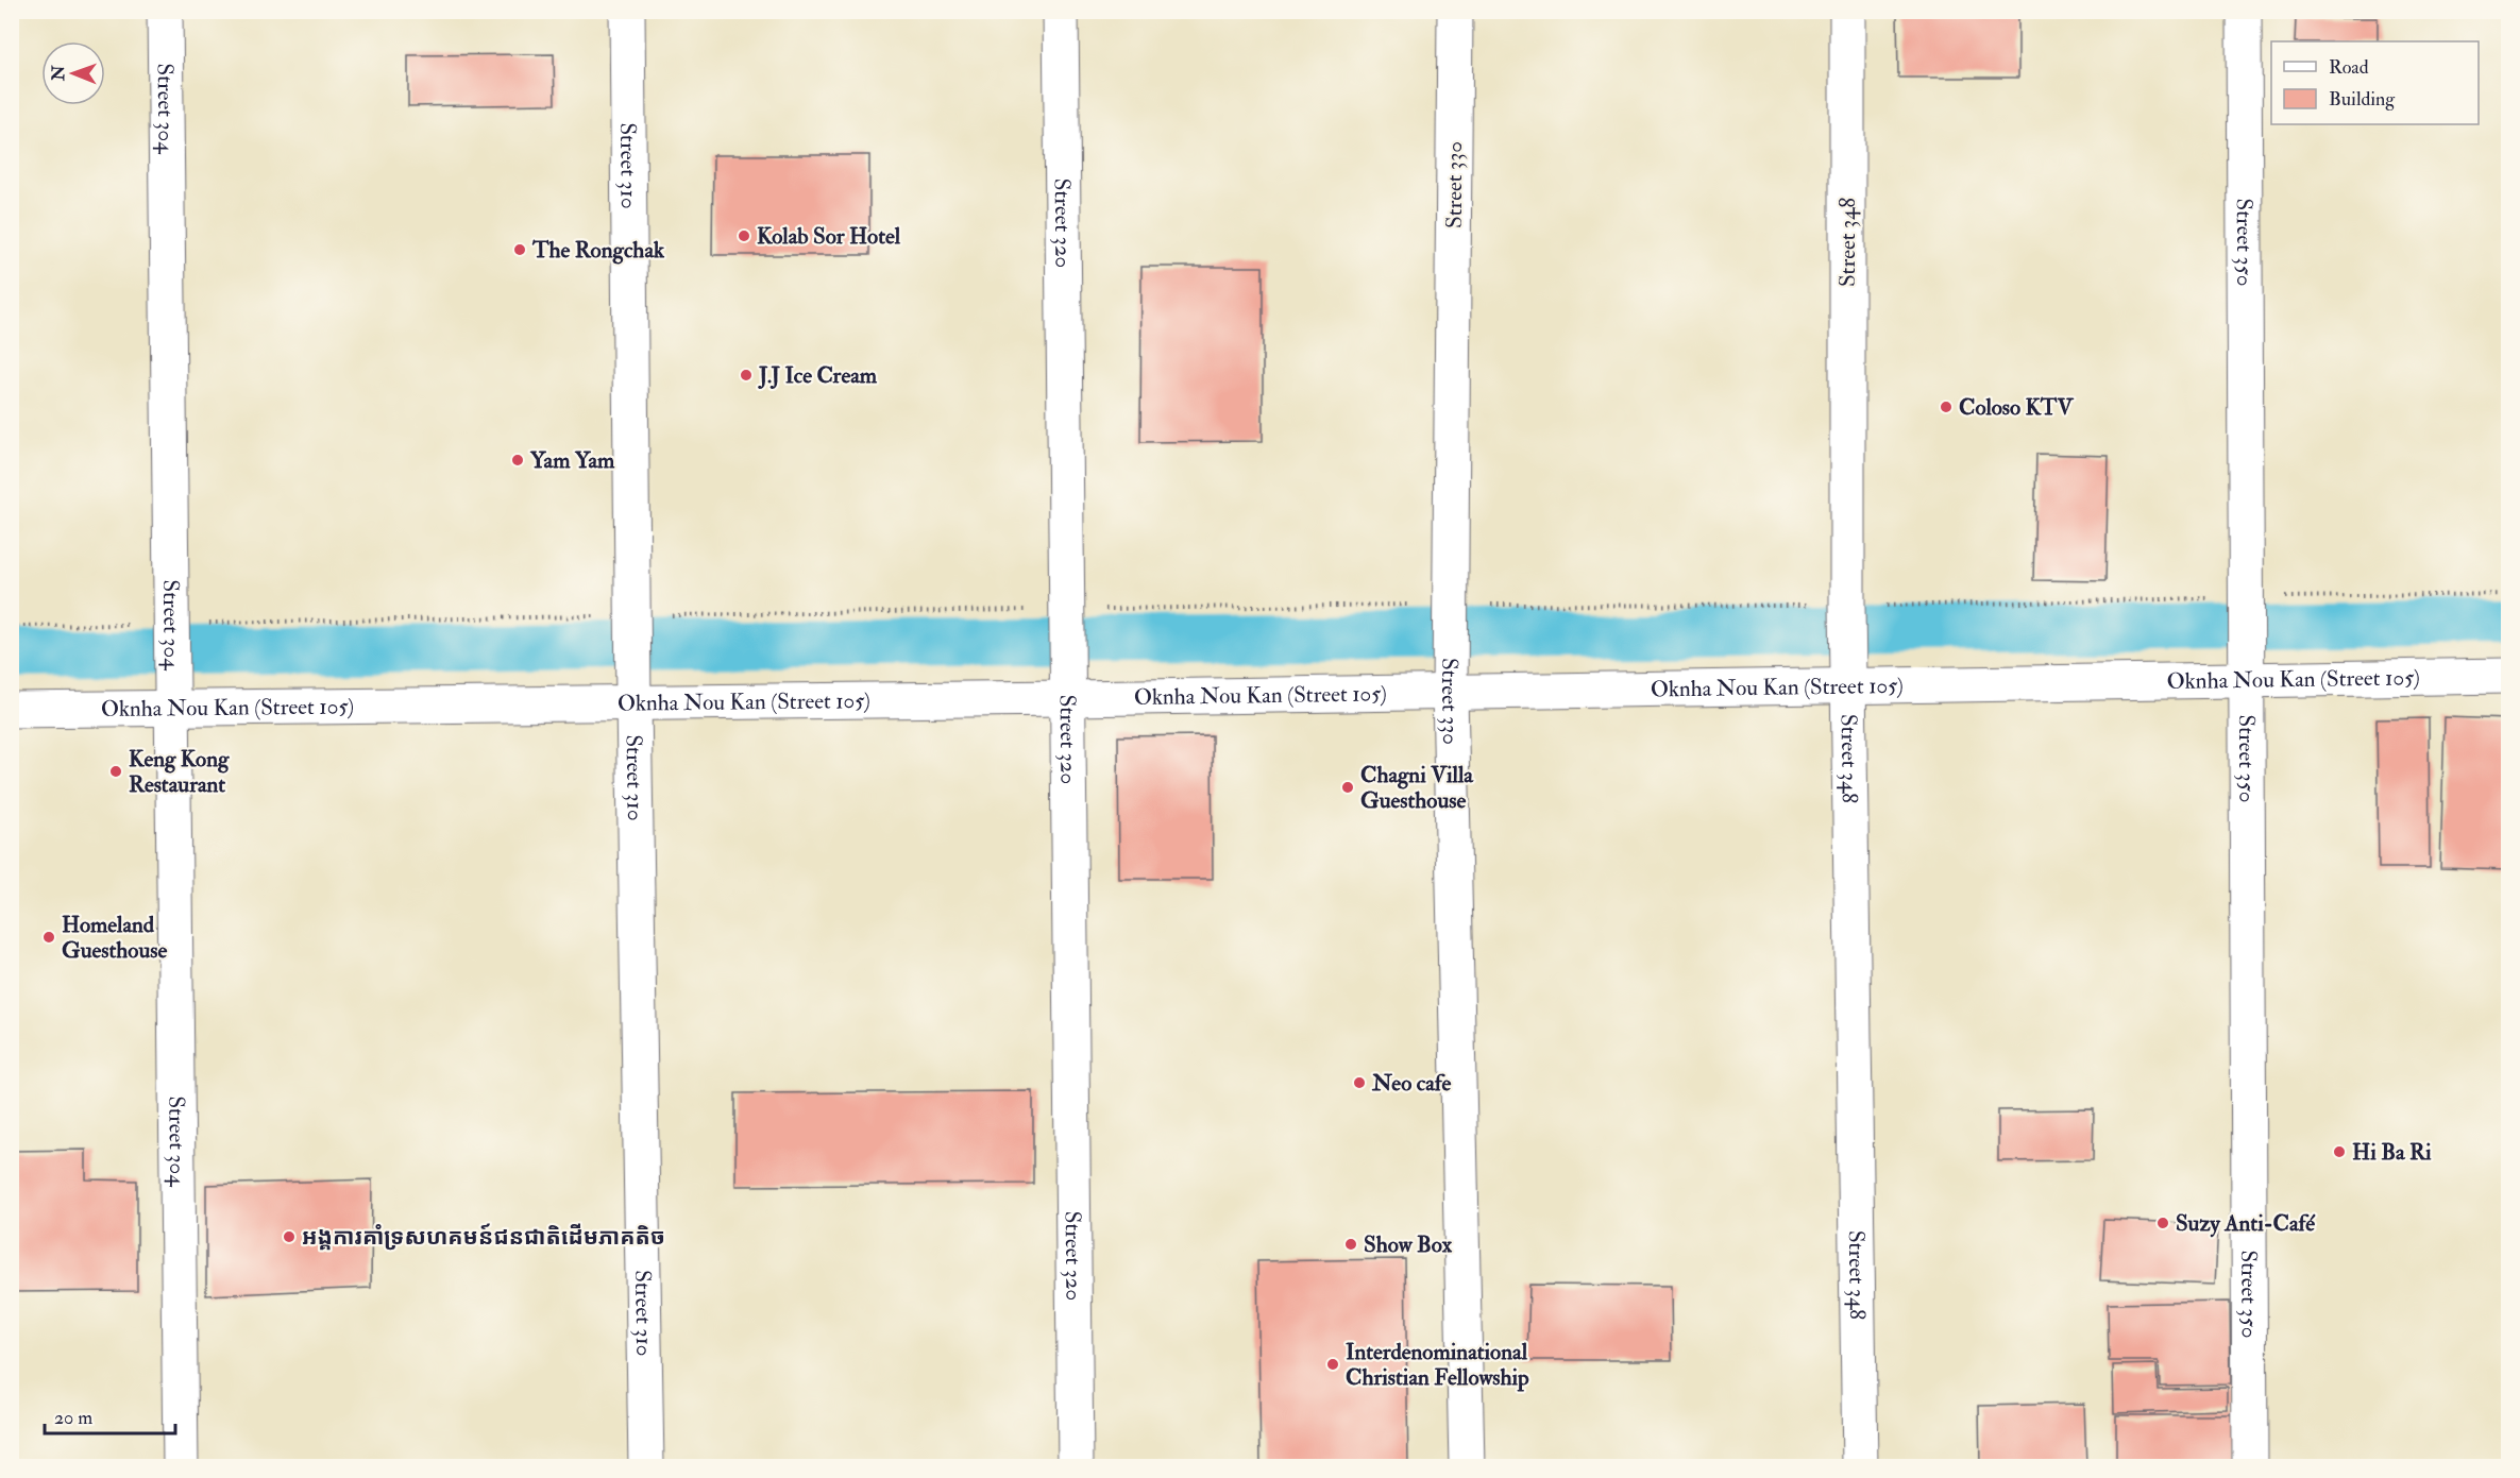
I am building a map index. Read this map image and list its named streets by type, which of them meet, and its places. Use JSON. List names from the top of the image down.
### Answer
{
  "streets": {
    "street": [
      "Street 304",
      "Street 310",
      "Street 330",
      "Street 320",
      "Street 348",
      "Street 350",
      "Oknha Nou Kan (Street 105)"
    ]
  },
  "crossings": [
    ["Street 304", "Oknha Nou Kan (Street 105)"],
    ["Street 310", "Oknha Nou Kan (Street 105)"],
    ["Street 330", "Oknha Nou Kan (Street 105)"],
    ["Street 320", "Oknha Nou Kan (Street 105)"],
    ["Street 348", "Oknha Nou Kan (Street 105)"],
    ["Street 350", "Oknha Nou Kan (Street 105)"]
  ],
  "places": [
    "Kolab Sor Hotel",
    "The Rongchak",
    "J.J Ice Cream",
    "Coloso KTV",
    "Yam Yam",
    "Keng Kong Restaurant",
    "Chagni Villa Guesthouse",
    "Homeland Guesthouse",
    "Neo cafe",
    "Hi Ba Ri",
    "Suzy Anti-Café",
    "អង្គការគាំទ្រសហគមន៍ជនជាតិដើមភាគតិច",
    "Show Box",
    "Interdenominational Christian Fellowship"
  ],
  "legend": ["Road", "Building"],
  "scale_bar": "20 m",
  "north": "left"
}
